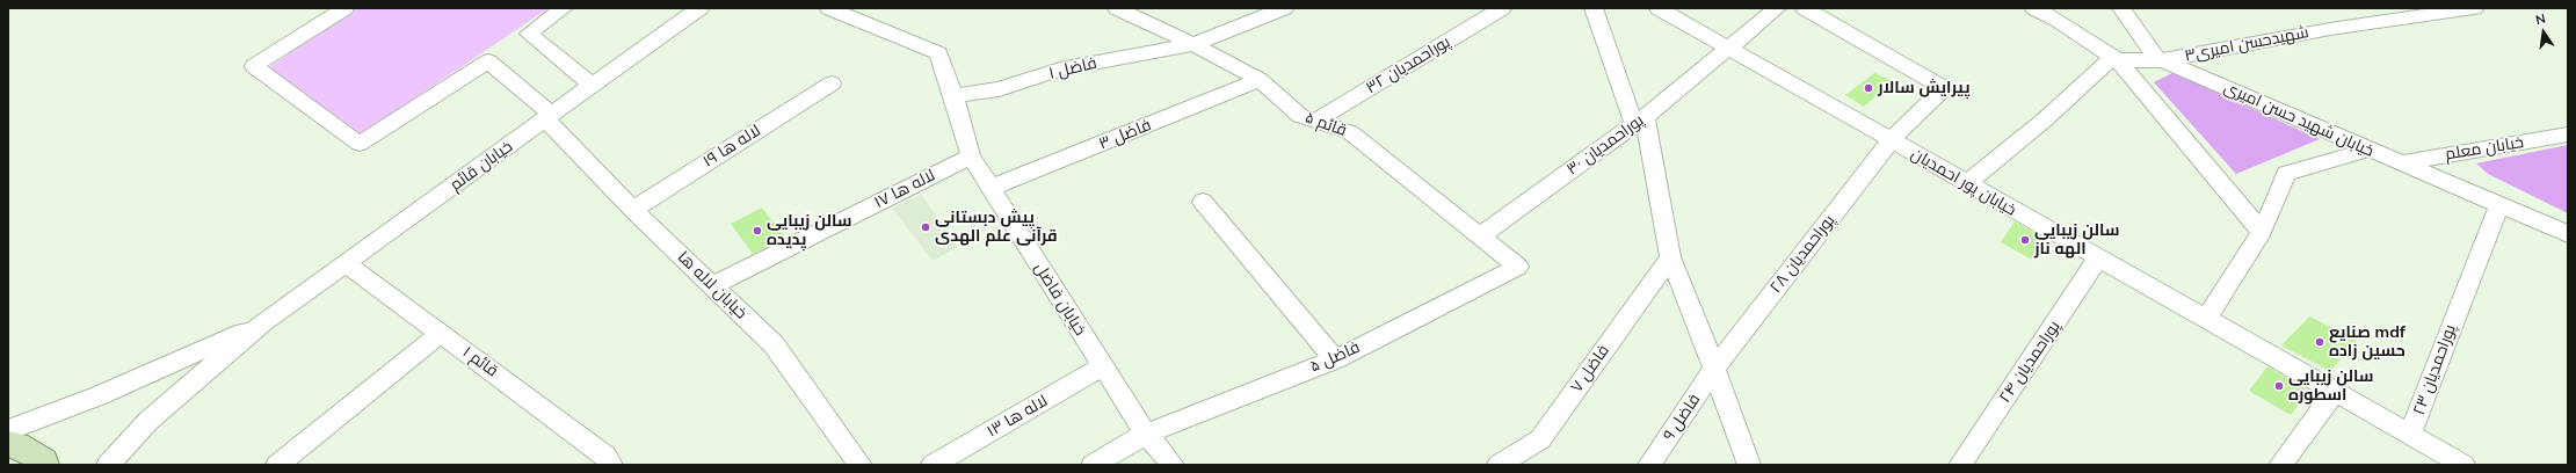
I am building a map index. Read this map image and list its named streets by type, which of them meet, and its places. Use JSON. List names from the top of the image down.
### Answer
{
  "streets": {
    "street": [
      "شهیدحسن امیری۳",
      "پوراحمدیان ۳۲",
      "فاضل ۱",
      "خیابان شهید حسن امیری",
      "قائم ۵",
      "فاضل ۳",
      "پوراحمدیان ۳۰",
      "لاله ها ۱۹",
      "خیابان معلم",
      "خیابان قائم",
      "خیابان پور احمدیان",
      "لاله ها ۱۷",
      "پوراحمدیان ۲۸",
      "خیابان لاله ها",
      "خیابان فاضل",
      "فاضل ۵",
      "قائم ۱",
      "پوراحمدیان ۲۴",
      "فاضل ۷",
      "پوراحمدیان ۲۳",
      "لاله ها ۱۳",
      "فاضل ۹"
    ]
  },
  "crossings": [
    ["شهیدحسن امیری۳", "خیابان شهید حسن امیری"],
    ["پوراحمدیان ۳۲", "قائم ۵"],
    ["فاضل ۱", "قائم ۵"],
    ["فاضل ۱", "خیابان فاضل"],
    ["خیابان شهید حسن امیری", "خیابان معلم"],
    ["خیابان شهید حسن امیری", "پوراحمدیان ۲۳"],
    ["قائم ۵", "فاضل ۳"],
    ["قائم ۵", "پوراحمدیان ۳۰"],
    ["قائم ۵", "فاضل ۵"],
    ["فاضل ۳", "خیابان فاضل"],
    ["پوراحمدیان ۳۰", "خیابان پور احمدیان"],
    ["لاله ها ۱۹", "خیابان لاله ها"],
    ["خیابان قائم", "خیابان لاله ها"],
    ["خیابان قائم", "قائم ۱"],
    ["خیابان پور احمدیان", "پوراحمدیان ۲۸"],
    ["خیابان پور احمدیان", "پوراحمدیان ۲۴"],
    ["خیابان پور احمدیان", "پوراحمدیان ۲۳"],
    ["لاله ها ۱۷", "خیابان لاله ها"],
    ["لاله ها ۱۷", "خیابان فاضل"],
    ["پوراحمدیان ۲۸", "فاضل ۹"],
    ["خیابان فاضل", "فاضل ۵"],
    ["خیابان فاضل", "لاله ها ۱۳"]
  ],
  "places": [
    "پیرایش سالار",
    "پیش دبستانی قرآنی علم الهدی",
    "سالن زیبایی پدیده",
    "سالن زیبایی الهه ناز",
    "صنایع mdf حسین زاده",
    "سالن زیبایی اسطوره"
  ],
  "north": "top"
}
